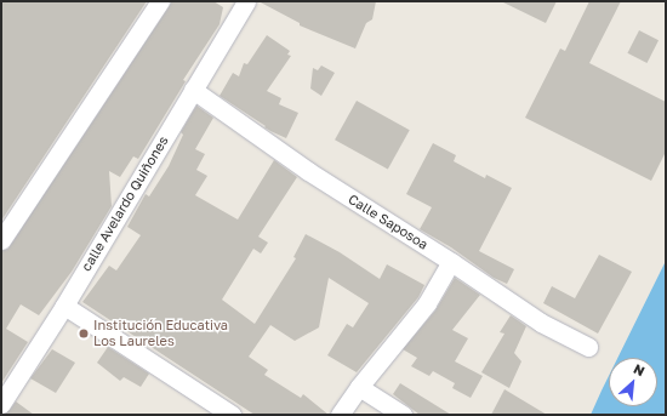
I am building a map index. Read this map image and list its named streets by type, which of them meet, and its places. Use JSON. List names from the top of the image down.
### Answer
{
  "streets": {
    "street": ["calle Avelardo Quiñones", "Calle Saposoa"]
  },
  "crossings": [
    ["calle Avelardo Quiñones", "Calle Saposoa"]
  ],
  "places": ["Institución Educativa Los Laureles"],
  "north": "top right"
}
